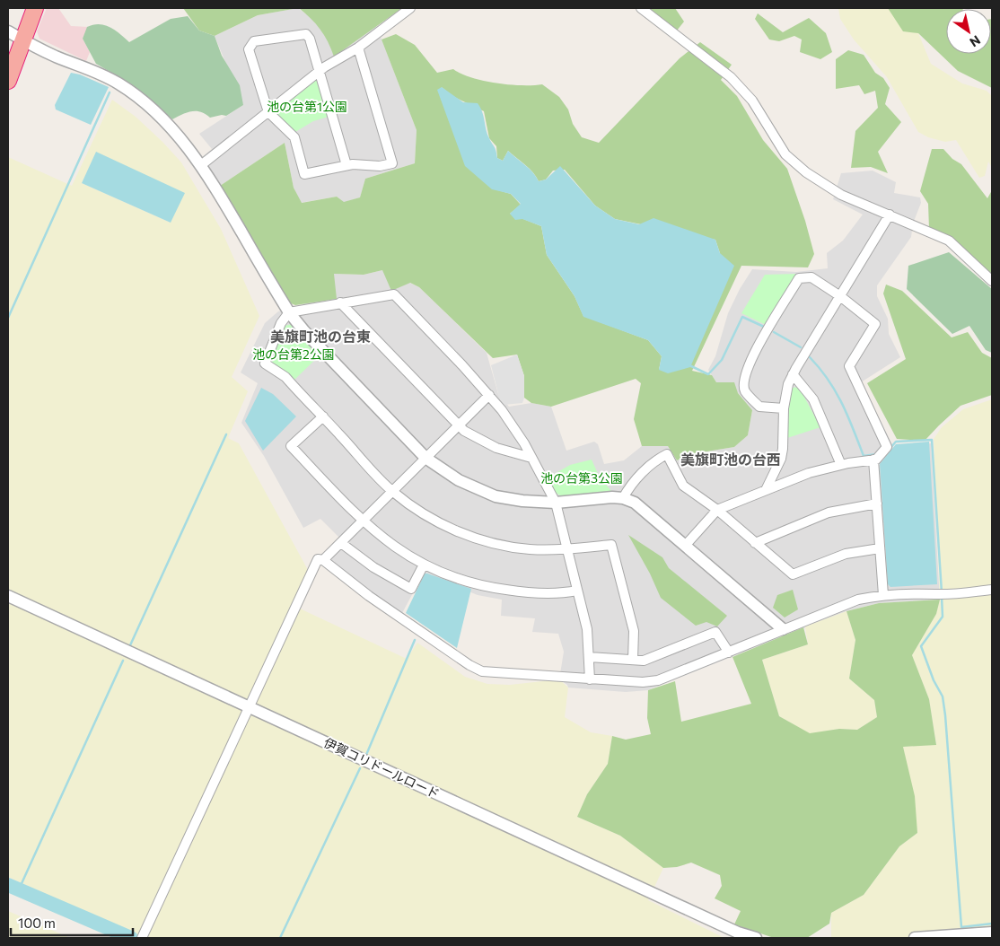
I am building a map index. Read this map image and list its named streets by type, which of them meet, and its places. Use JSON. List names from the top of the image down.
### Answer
{
  "streets": {
    "street": ["伊賀コリドールロード"]
  },
  "districts": ["美旗町池の台東", "美旗町池の台西"],
  "parks": ["池の台第1公園", "池の台第2公園", "池の台第3公園"],
  "scale_bar": "100 m",
  "north": "bottom right"
}
